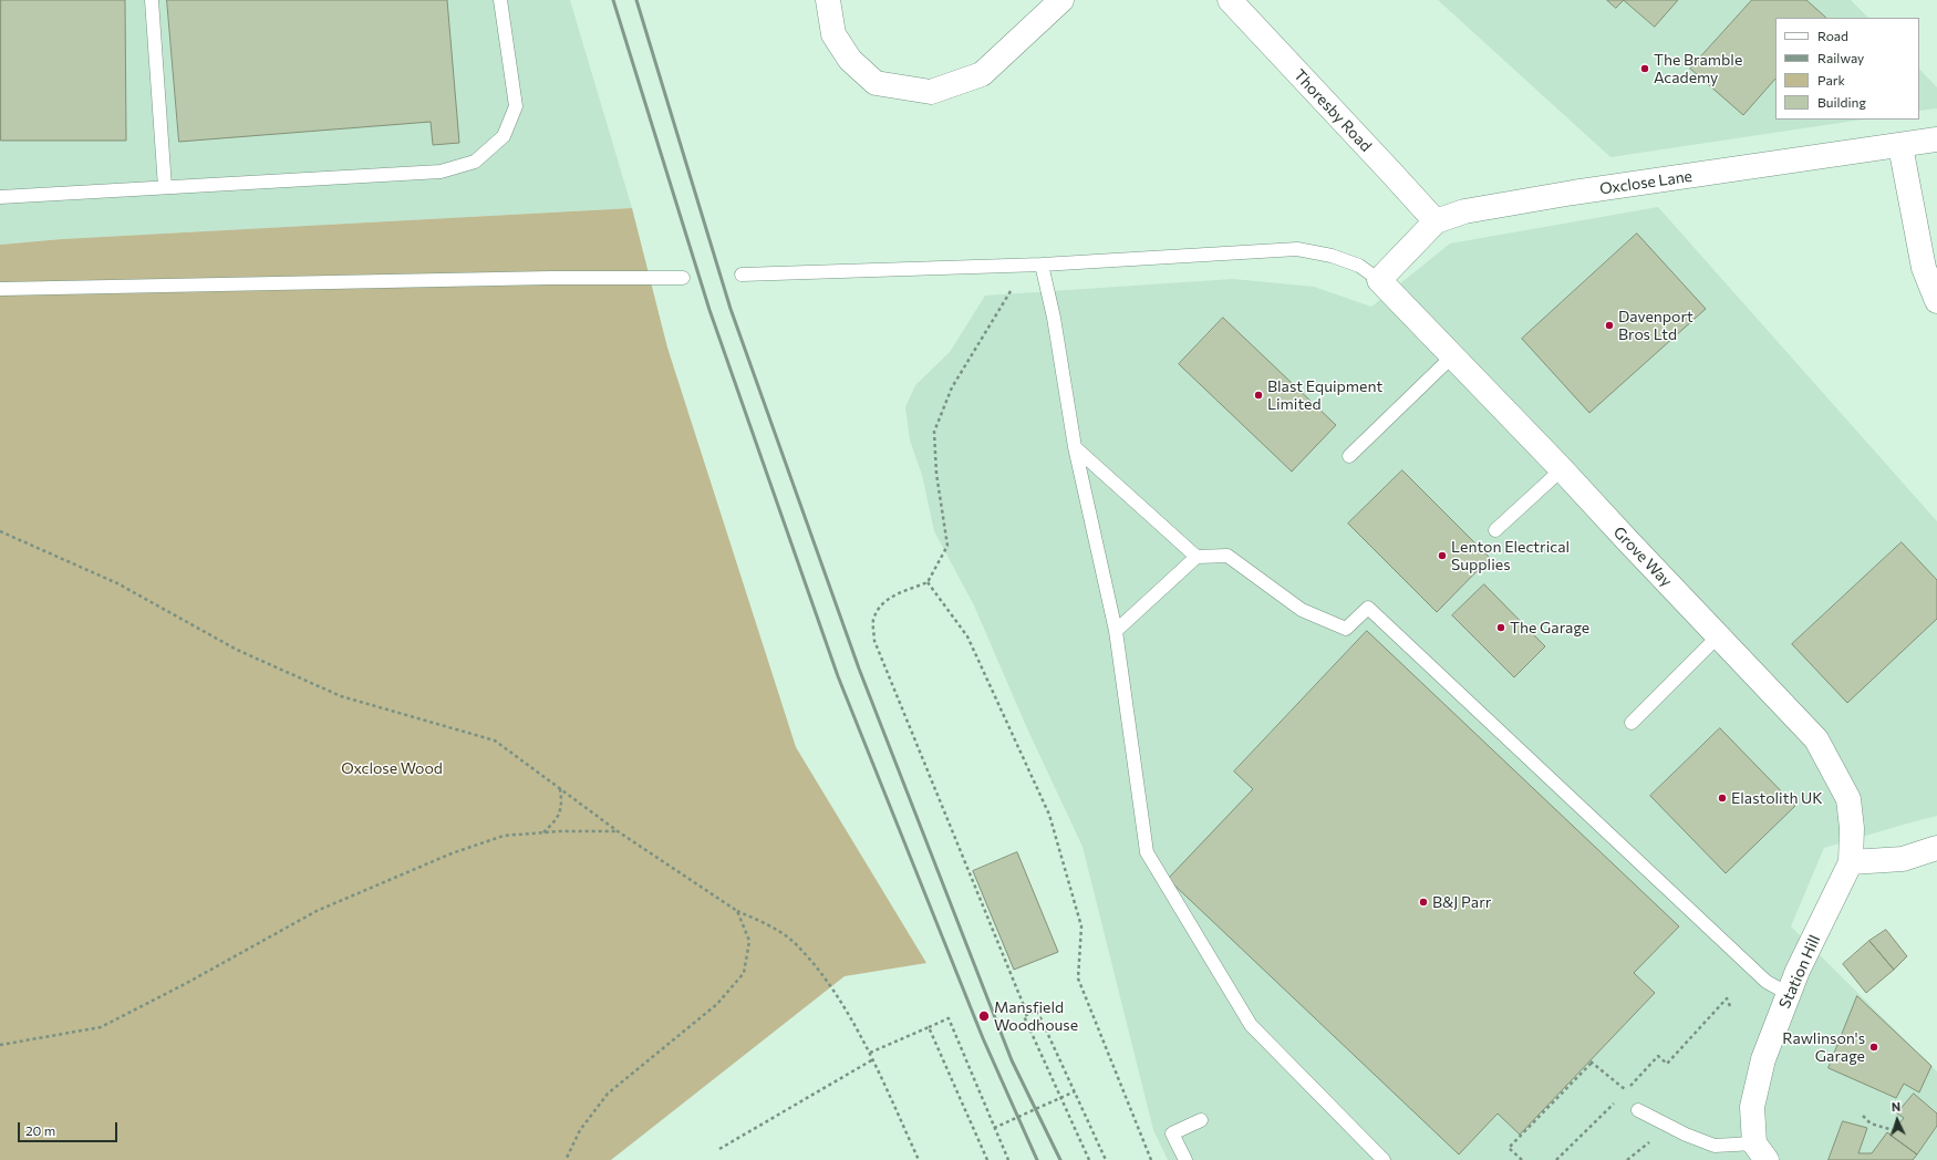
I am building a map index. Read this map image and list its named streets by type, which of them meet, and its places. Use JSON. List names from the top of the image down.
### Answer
{
  "streets": {
    "street": [
      "Thoresby Road",
      "Oxclose Lane",
      "Grove Way",
      "Station Hill"
    ]
  },
  "crossings": [
    ["Thoresby Road", "Oxclose Lane"],
    ["Oxclose Lane", "Grove Way"],
    ["Grove Way", "Station Hill"]
  ],
  "parks": ["Oxclose Wood"],
  "places": [
    "The Bramble Academy",
    "Davenport Bros Ltd",
    "Blast Equipment Limited",
    "Lenton Electrical Supplies",
    "The Garage",
    "Elastolith UK",
    "B&J Parr",
    "Mansfield Woodhouse",
    "Rawlinson's Garage"
  ],
  "legend": [
    "Road",
    "Railway",
    "Park",
    "Building"
  ],
  "scale_bar": "20 m",
  "north": "top"
}
